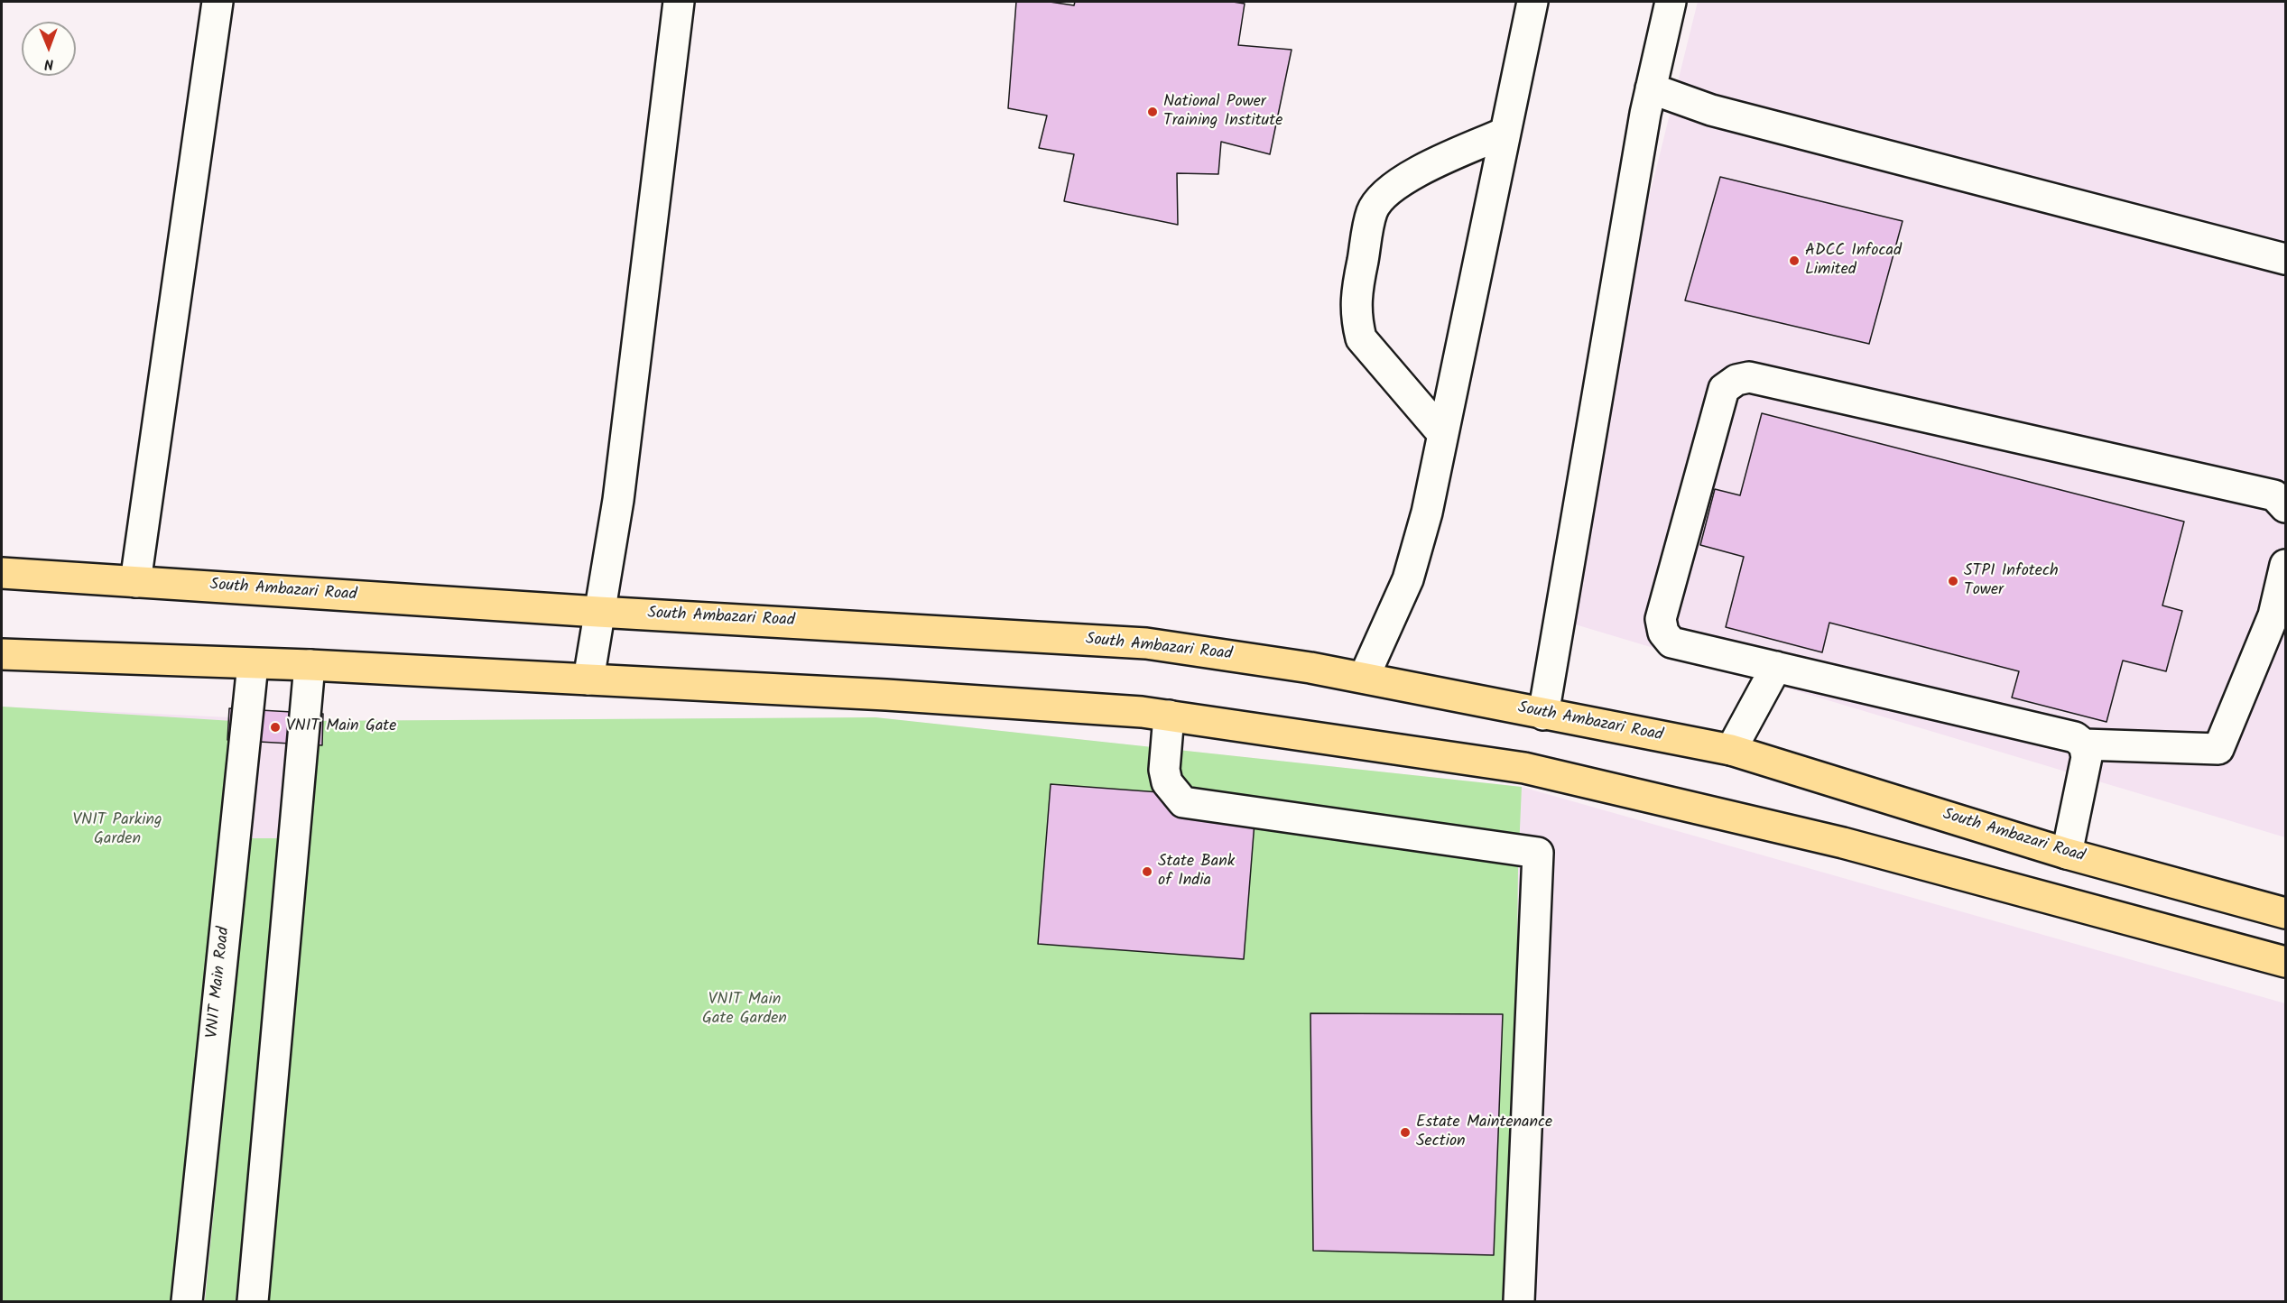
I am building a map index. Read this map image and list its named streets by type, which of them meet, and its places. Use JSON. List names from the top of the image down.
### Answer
{
  "streets": {
    "main road": ["South Ambazari Road"],
    "street": ["VNIT Main Road"]
  },
  "parks": ["VNIT Parking Garden", "VNIT Main Gate Garden"],
  "places": [
    "National Power Training Institute",
    "ADCC Infocad Limited",
    "STPI Infotech Tower",
    "VNIT Main Gate",
    "State Bank of India",
    "Estate Maintenance Section"
  ],
  "north": "bottom"
}
